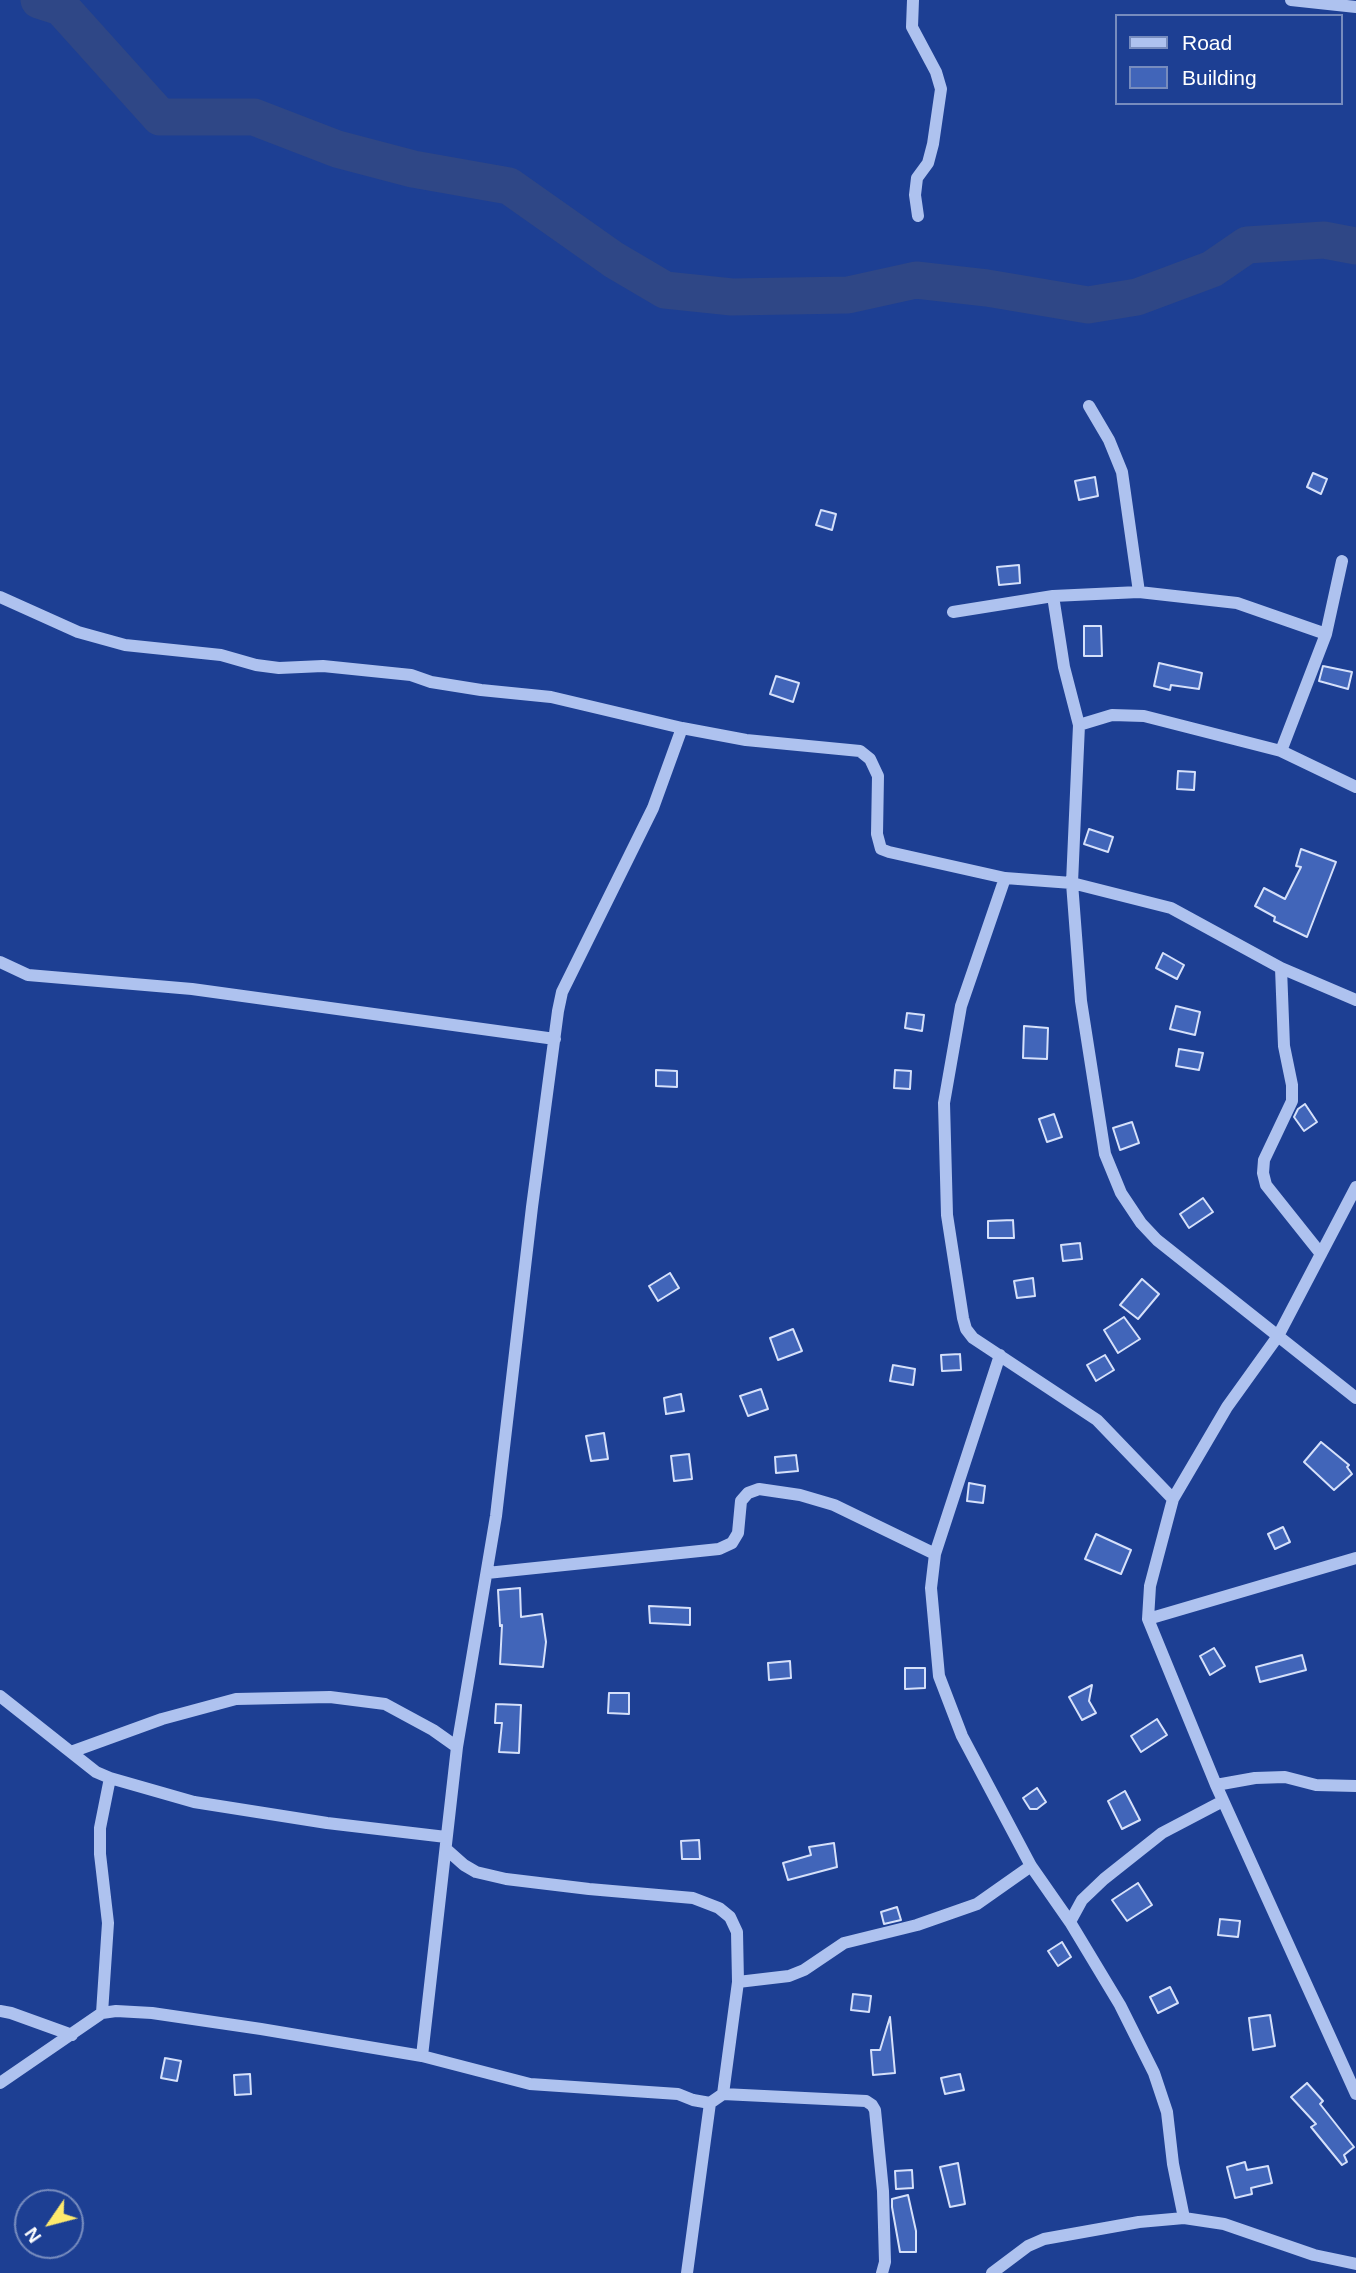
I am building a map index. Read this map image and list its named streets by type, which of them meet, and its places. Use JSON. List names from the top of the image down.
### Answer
{
  "legend": ["Road", "Building"],
  "north": "bottom left"
}
